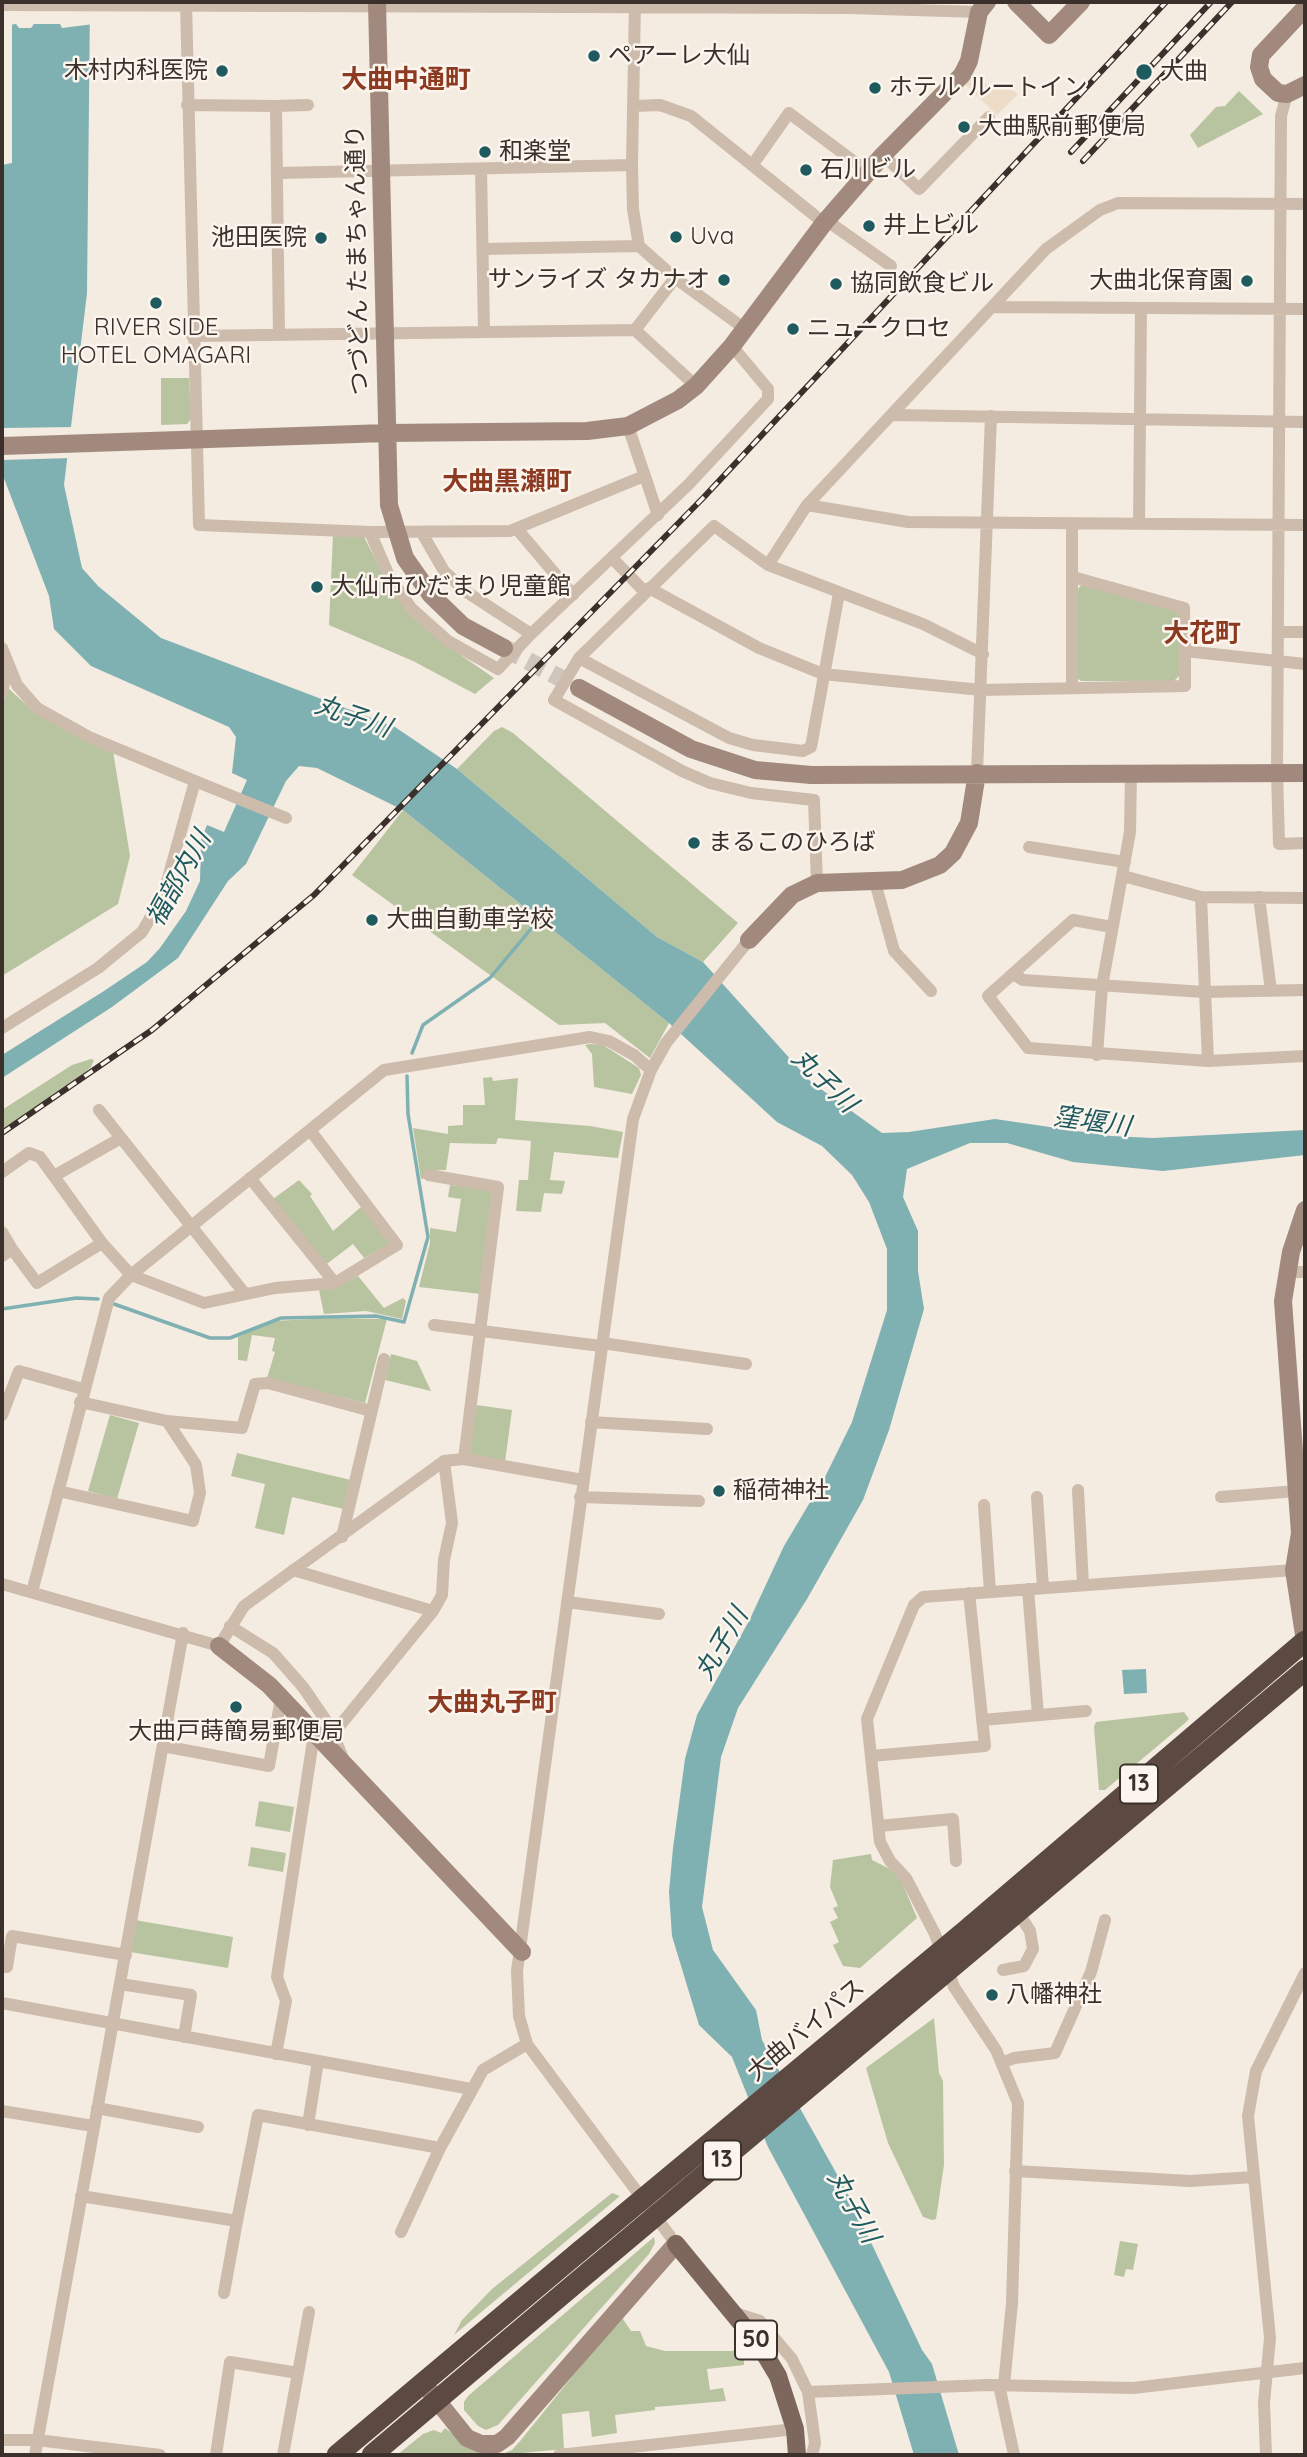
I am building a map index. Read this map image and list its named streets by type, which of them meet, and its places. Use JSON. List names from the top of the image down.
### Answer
{
  "streets": {
    "highway": ["13", "大曲バイパス"],
    "main road": ["50"],
    "street": ["つづどん たまちゃん通り"]
  },
  "districts": [
    "大曲中通町",
    "大曲黒瀬町",
    "大花町",
    "大曲丸子町"
  ],
  "water": ["丸子川", "福部内川", "窪堰川"],
  "places": [
    "ペアーレ大仙",
    "木村内科医院",
    "大曲",
    "ホテル ルートイン",
    "大曲駅前郵便局",
    "和楽堂",
    "石川ビル",
    "井上ビル",
    "Uva",
    "池田医院",
    "サンライズ タカナオ",
    "大曲北保育園",
    "協同飲食ビル",
    "RIVER SIDE HOTEL OMAGARI",
    "ニュークロセ",
    "大仙市ひだまり児童館",
    "まるこのひろば",
    "大曲自動車学校",
    "稲荷神社",
    "大曲戸蒔簡易郵便局",
    "八幡神社"
  ]
}
